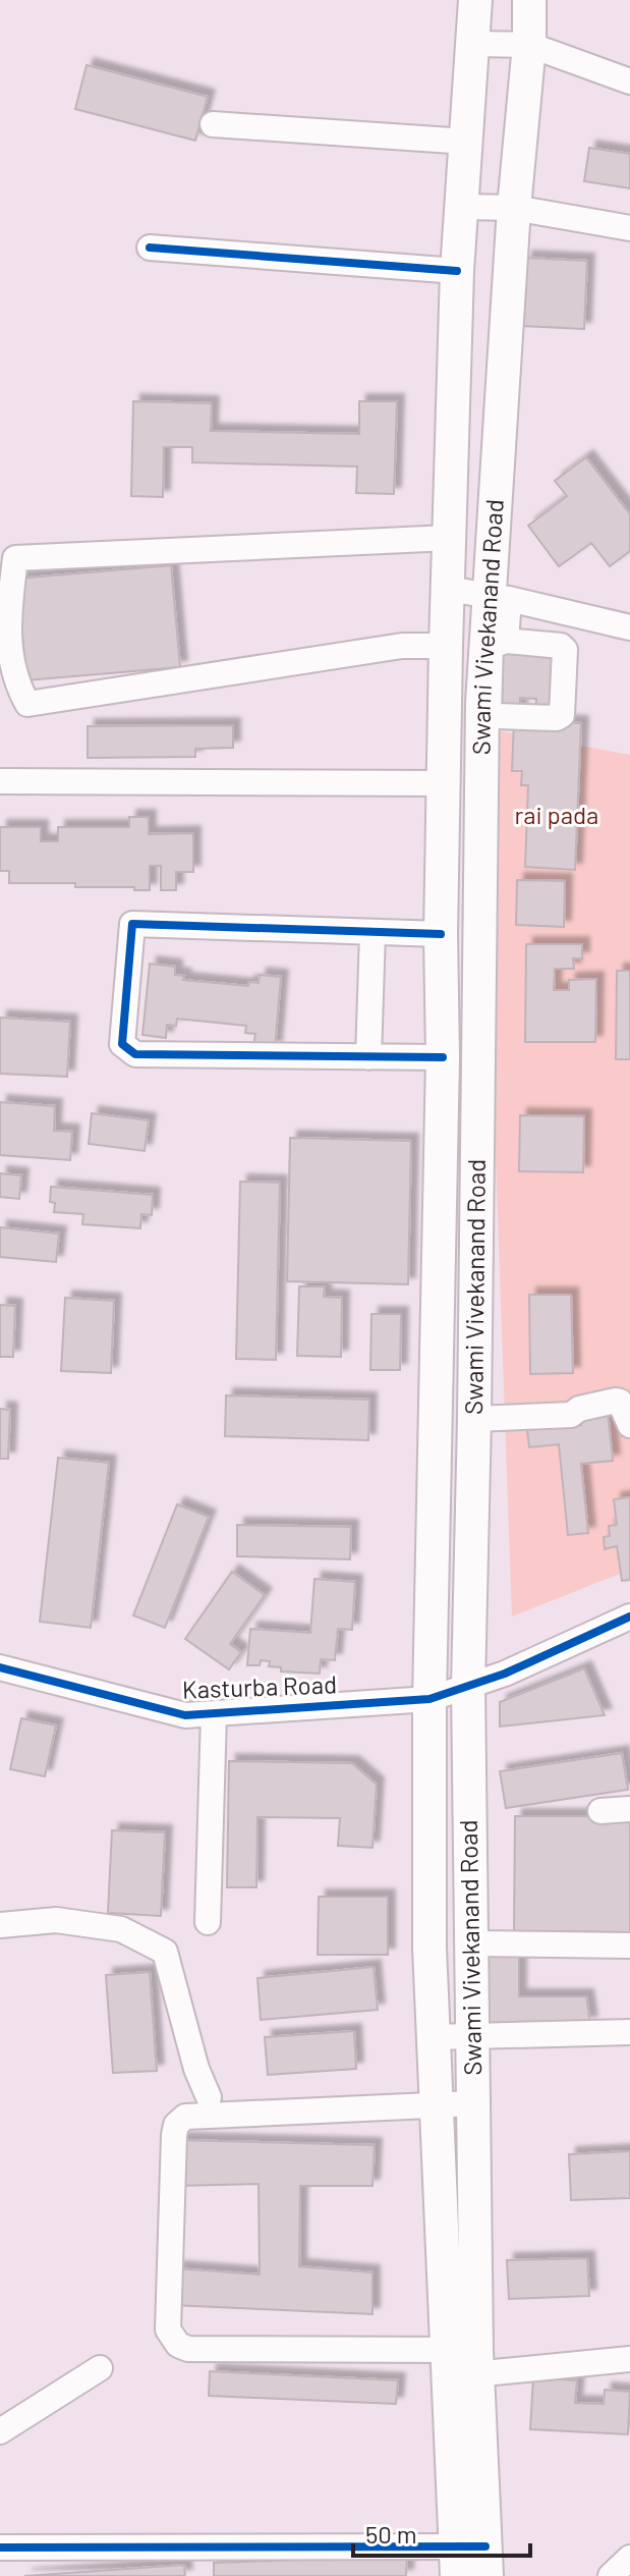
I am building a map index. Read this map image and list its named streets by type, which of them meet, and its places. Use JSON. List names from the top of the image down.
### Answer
{
  "streets": {
    "main road": ["Swami Vivekanand Road"],
    "street": ["Kasturba Road"]
  },
  "crossings": [
    ["Swami Vivekanand Road", "Kasturba Road"]
  ],
  "parks": ["rai pada"],
  "scale_bar": "50 m"
}
